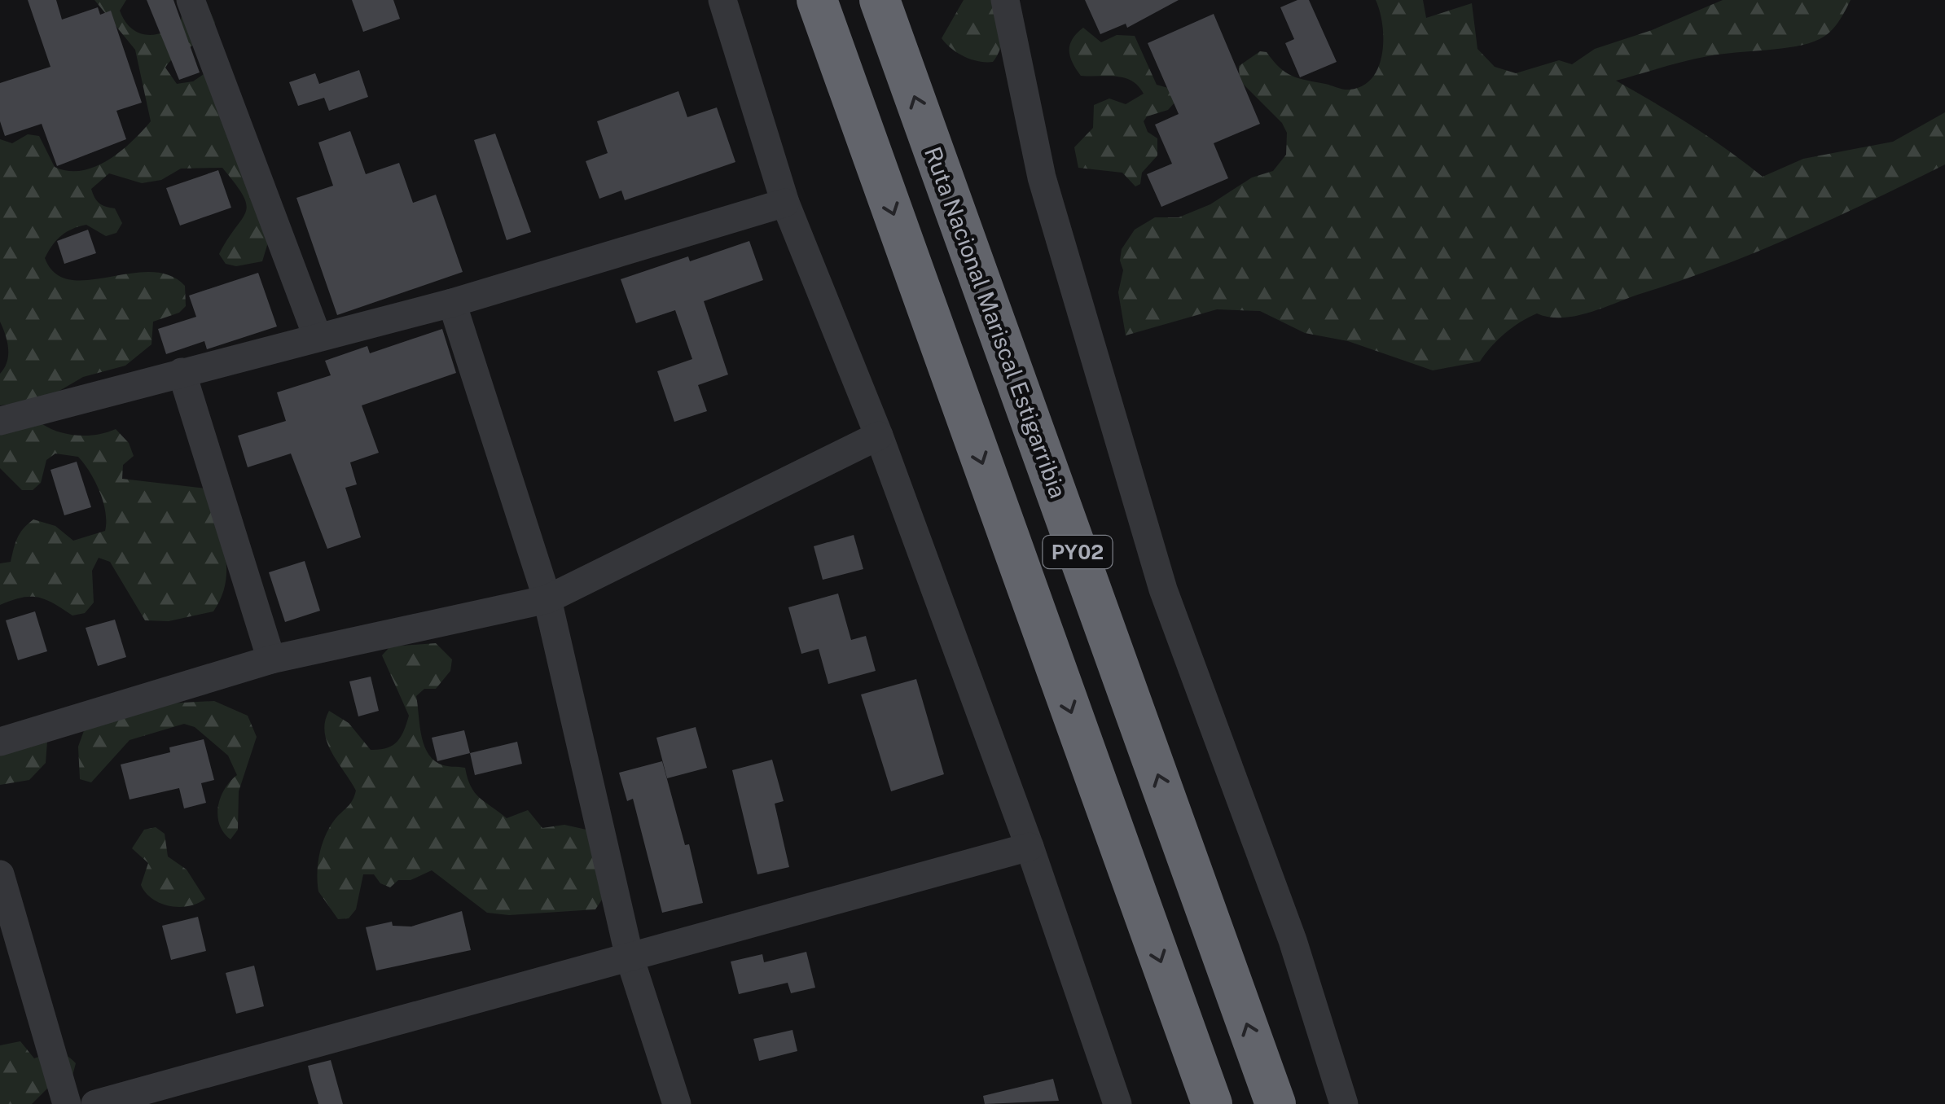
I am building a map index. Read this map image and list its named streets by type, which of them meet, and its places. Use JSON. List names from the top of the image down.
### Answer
{
  "streets": {
    "highway": ["Ruta Nacional Mariscal Estigarribia", "PY02"]
  }
}
